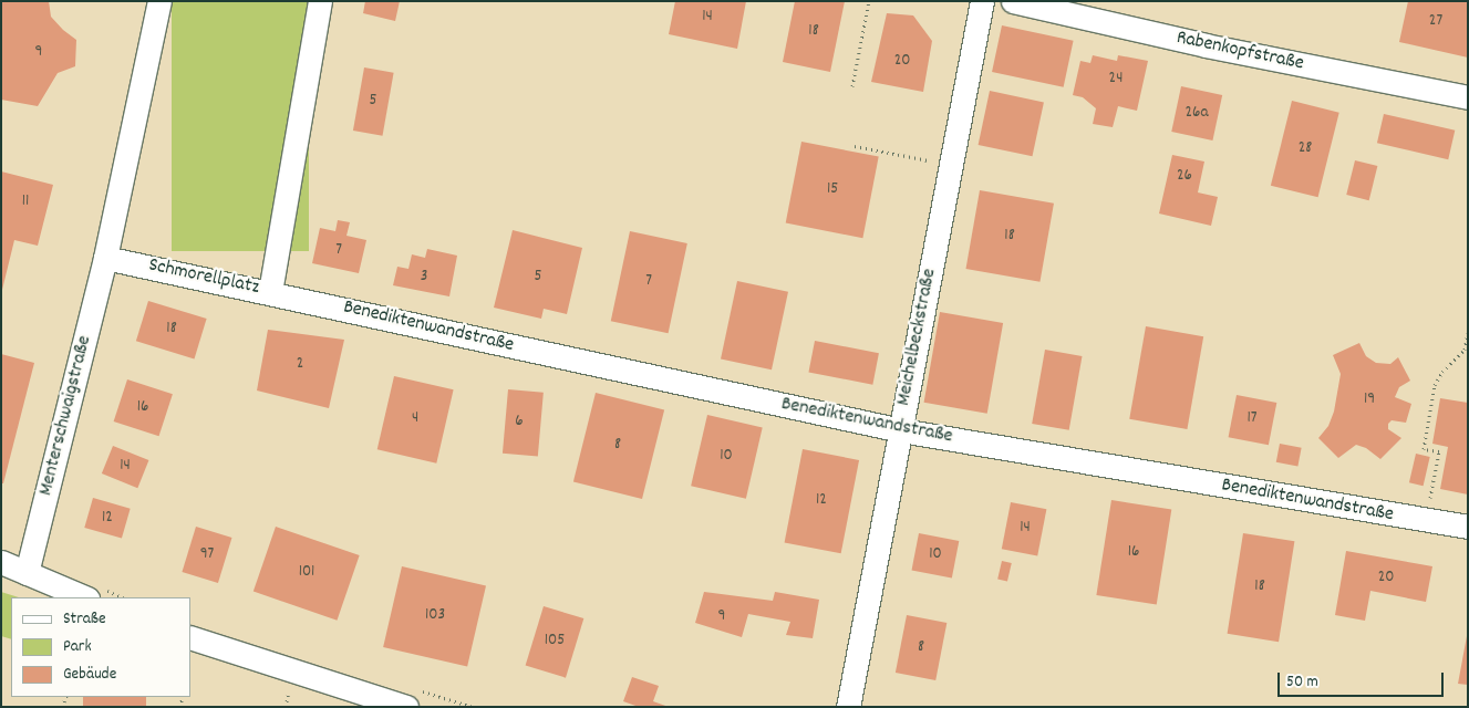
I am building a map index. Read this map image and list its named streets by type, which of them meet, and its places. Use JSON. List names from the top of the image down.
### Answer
{
  "streets": {
    "street": [
      "Rabenkopfstraße",
      "Schmorellplatz",
      "Benediktenwandstraße",
      "Meichelbeckstraße",
      "Menterschwaigstraße"
    ]
  },
  "crossings": [
    ["Schmorellplatz", "Benediktenwandstraße"],
    ["Schmorellplatz", "Menterschwaigstraße"],
    ["Benediktenwandstraße", "Meichelbeckstraße"]
  ],
  "house_numbers": [
    "14",
    "27",
    "18",
    "9",
    "20",
    "24",
    "5",
    "26a",
    "28",
    "26",
    "15",
    "11",
    "18",
    "7",
    "3",
    "5",
    "7",
    "18",
    "2",
    "19",
    "16",
    "4",
    "17",
    "6",
    "8",
    "10",
    "14",
    "12",
    "12",
    "14",
    "16",
    "97",
    "10",
    "101",
    "20",
    "18",
    "103",
    "9",
    "105",
    "8"
  ],
  "legend": ["Straße", "Park", "Gebäude"],
  "scale_bar": "50 m"
}
